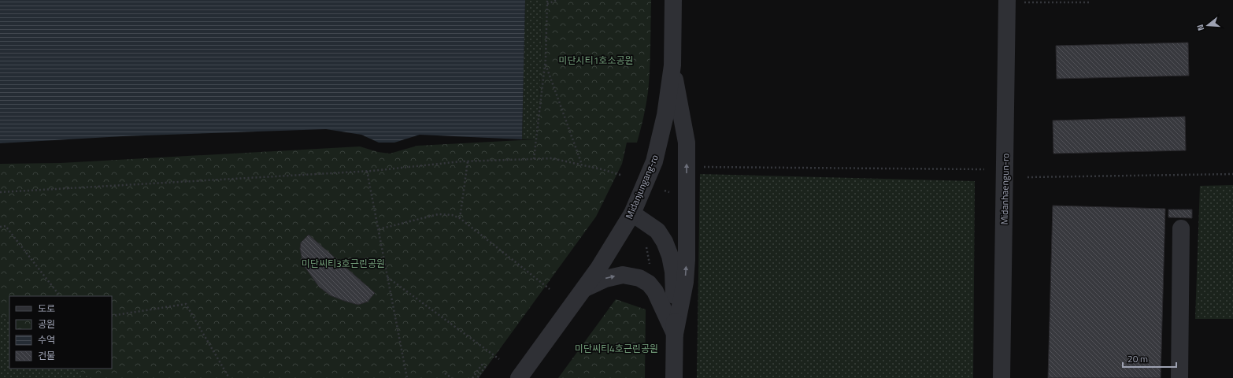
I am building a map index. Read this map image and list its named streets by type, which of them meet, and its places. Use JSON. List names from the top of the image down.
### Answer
{
  "streets": {
    "street": ["Midanjungang-ro", "Midanhaengun-ro"]
  },
  "parks": ["미단시티1호소공원", "미단씨티3호근린공원", "미단씨티4호근린공원"],
  "legend": [
    "도로",
    "공원",
    "수역",
    "건물"
  ],
  "scale_bar": "20 m",
  "north": "left"
}
